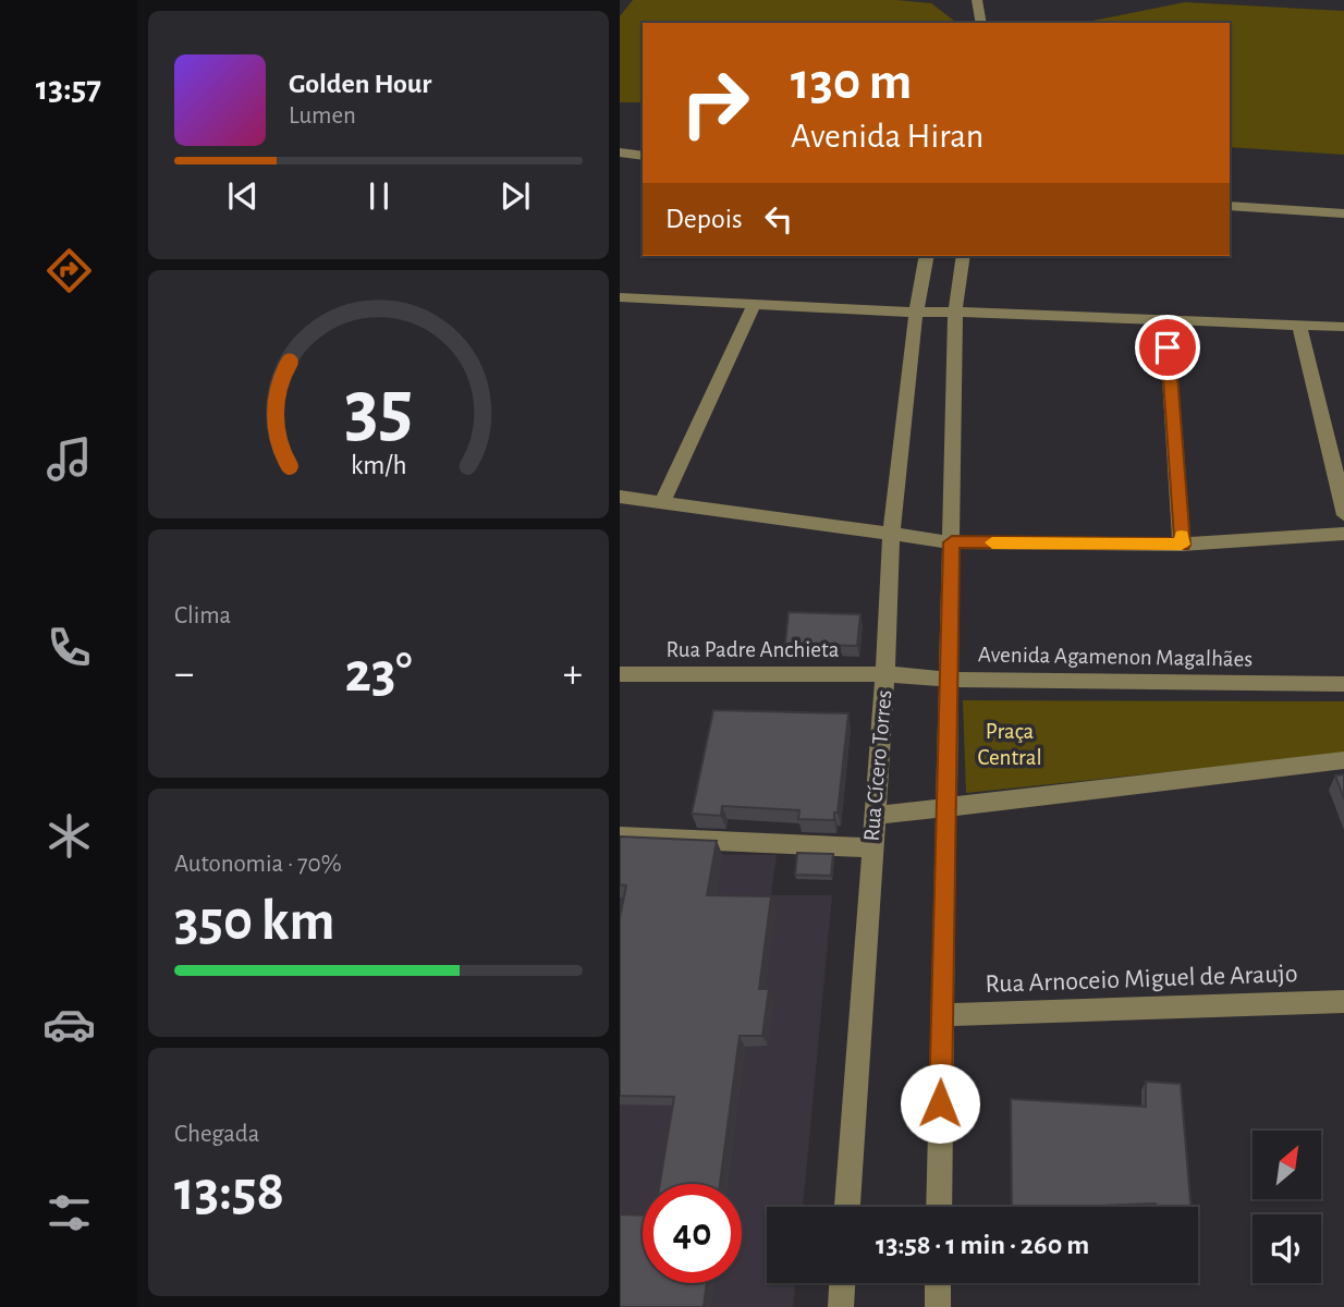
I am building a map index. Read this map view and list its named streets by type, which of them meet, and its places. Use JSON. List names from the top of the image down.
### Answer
{
  "streets": {
    "street": [
      "Rua Padre Anchieta",
      "Avenida Agamenon Magalhães",
      "Rua Cícero Torres",
      "Rua Arnoceio Miguel de Araujo"
    ]
  },
  "crossings": [
    ["Rua Padre Anchieta", "Avenida Agamenon Magalhães"],
    ["Rua Padre Anchieta", "Rua Cícero Torres"],
    ["Avenida Agamenon Magalhães", "Rua Cícero Torres"]
  ],
  "parks": ["Praça Central"],
  "north": "top right",
  "page": {
    "tabs": "13:57",
    "turn": ["130 m", "Avenida Hiran"],
    "song": ["Golden Hour", "Lumen"],
    "then": "Depois",
    "tile": [
      "Clima",
      ["Autonomia · 70%", "350 km"],
      ["Chegada", "13:58"]
    ],
    "heat": ["−", "23°", "+"],
    "limit": "40",
    "trip": "13:58 · 1 min · 260 m",
    "gauge": ["35", "km/h"]
  }
}
